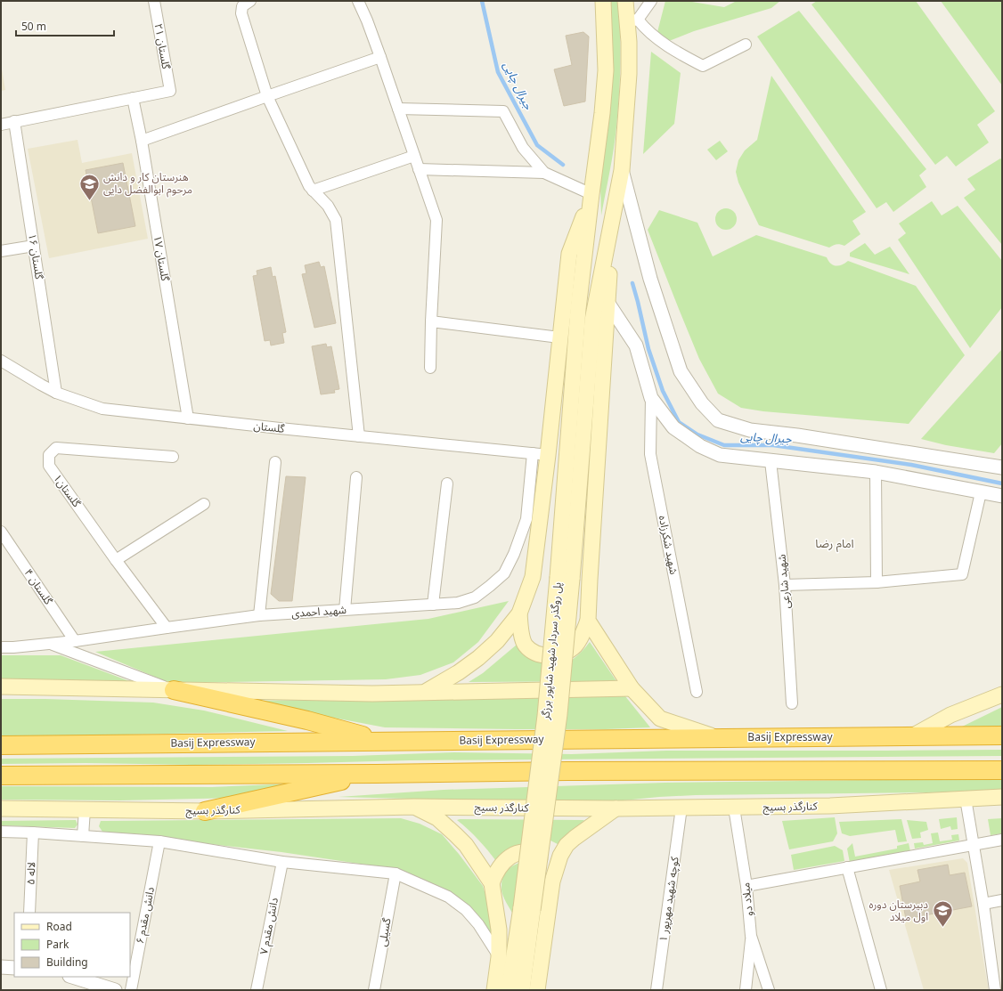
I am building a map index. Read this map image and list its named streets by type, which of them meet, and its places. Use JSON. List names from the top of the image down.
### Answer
{
  "streets": {
    "highway": ["Basij Expressway"],
    "main road": ["پل روگذر سردار شهید شاپور برزگر", "کنارگذر بسیج"],
    "street": [
      "گلستان ۲۱",
      "گلستان ۱۶",
      "گلستان ۱۷",
      "گلستان",
      "گلستان۱",
      "شهید شکرزاده",
      "شهید شارعی",
      "گلستان ۴",
      "شهید احمدی",
      "لاله ۵",
      "کوچه شهید مهرپور ۱",
      "میلاد دو",
      "دانش مقدم ۶",
      "دانش مقدم ۷",
      "گسیلی"
    ]
  },
  "crossings": [
    ["گلستان ۲۱", "گلستان ۱۷"],
    ["گلستان ۱۶", "گلستان"],
    ["گلستان ۱۷", "گلستان"],
    ["گلستان", "شهید احمدی"],
    ["گلستان۱", "شهید احمدی"],
    ["گلستان ۴", "شهید احمدی"],
    ["کنارگذر بسیج", "کوچه شهید مهرپور ۱"],
    ["کنارگذر بسیج", "میلاد دو"]
  ],
  "districts": ["امام رضا"],
  "water": ["جیرال چایی"],
  "places": {
    "school or university": ["هنرستان کار و دانش مرحوم ابوالفضل دایی", "دبیرستان دوره اول میلاد"]
  },
  "legend": ["Road", "Park", "Building"],
  "scale_bar": "50 m"
}
